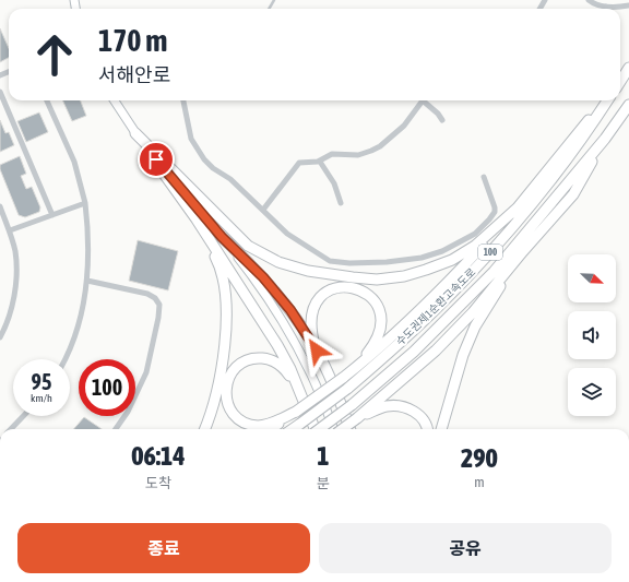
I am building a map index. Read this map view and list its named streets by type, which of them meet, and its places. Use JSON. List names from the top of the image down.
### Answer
{
  "streets": {
    "highway": ["100", "수도권제1순환고속도로"]
  },
  "north": "bottom right",
  "page": {
    "turn": ["170 m", "서해안로"],
    "speed": "95 km/h",
    "limit": "100",
    "eta": [
      "06:14",
      "도착",
      "1",
      "분",
      "290",
      "m"
    ],
    "buttons": ["종료", "공유"]
  }
}
